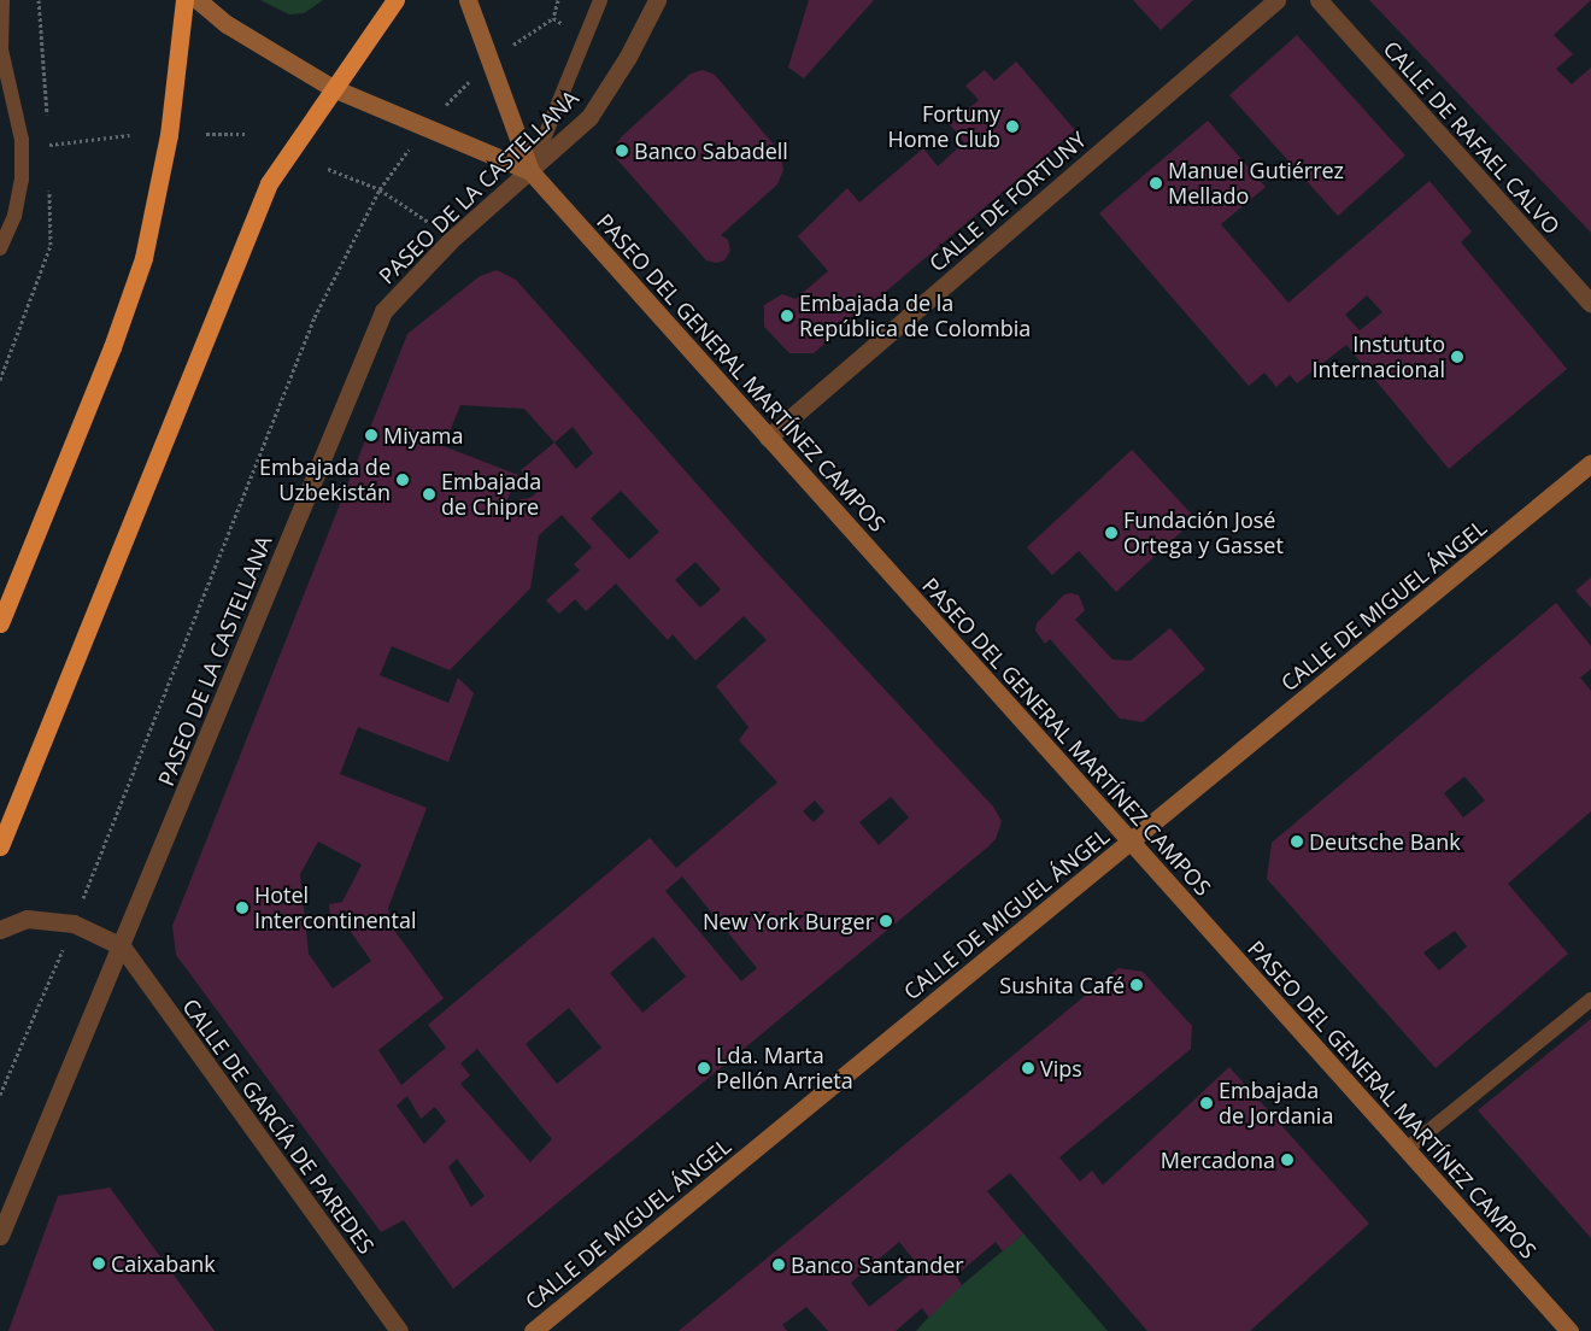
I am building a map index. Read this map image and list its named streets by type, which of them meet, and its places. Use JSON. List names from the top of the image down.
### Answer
{
  "streets": {
    "street": [
      "CALLE DE RAFAEL CALVO",
      "PASEO DE LA CASTELLANA",
      "CALLE DE FORTUNY",
      "PASEO DEL GENERAL MARTÍNEZ CAMPOS",
      "CALLE DE MIGUEL ÁNGEL",
      "CALLE DE GARCÍA DE PAREDES"
    ]
  },
  "crossings": [
    ["PASEO DE LA CASTELLANA", "PASEO DEL GENERAL MARTÍNEZ CAMPOS"],
    ["PASEO DE LA CASTELLANA", "CALLE DE GARCÍA DE PAREDES"],
    ["CALLE DE FORTUNY", "PASEO DEL GENERAL MARTÍNEZ CAMPOS"],
    ["PASEO DEL GENERAL MARTÍNEZ CAMPOS", "CALLE DE MIGUEL ÁNGEL"]
  ],
  "places": [
    "Fortuny Home Club",
    "Banco Sabadell",
    "Manuel Gutiérrez Mellado",
    "Embajada de la República de Colombia",
    "Instututo Internacional",
    "Miyama",
    "Embajada de Uzbekistán",
    "Embajada de Chipre",
    "Fundación José Ortega y Gasset",
    "Deutsche Bank",
    "Hotel Intercontinental",
    "New York Burger",
    "Sushita Café",
    "Lda. Marta Pellón Arrieta",
    "Vips",
    "Embajada de Jordania",
    "Mercadona",
    "Caixabank",
    "Banco Santander"
  ]
}
